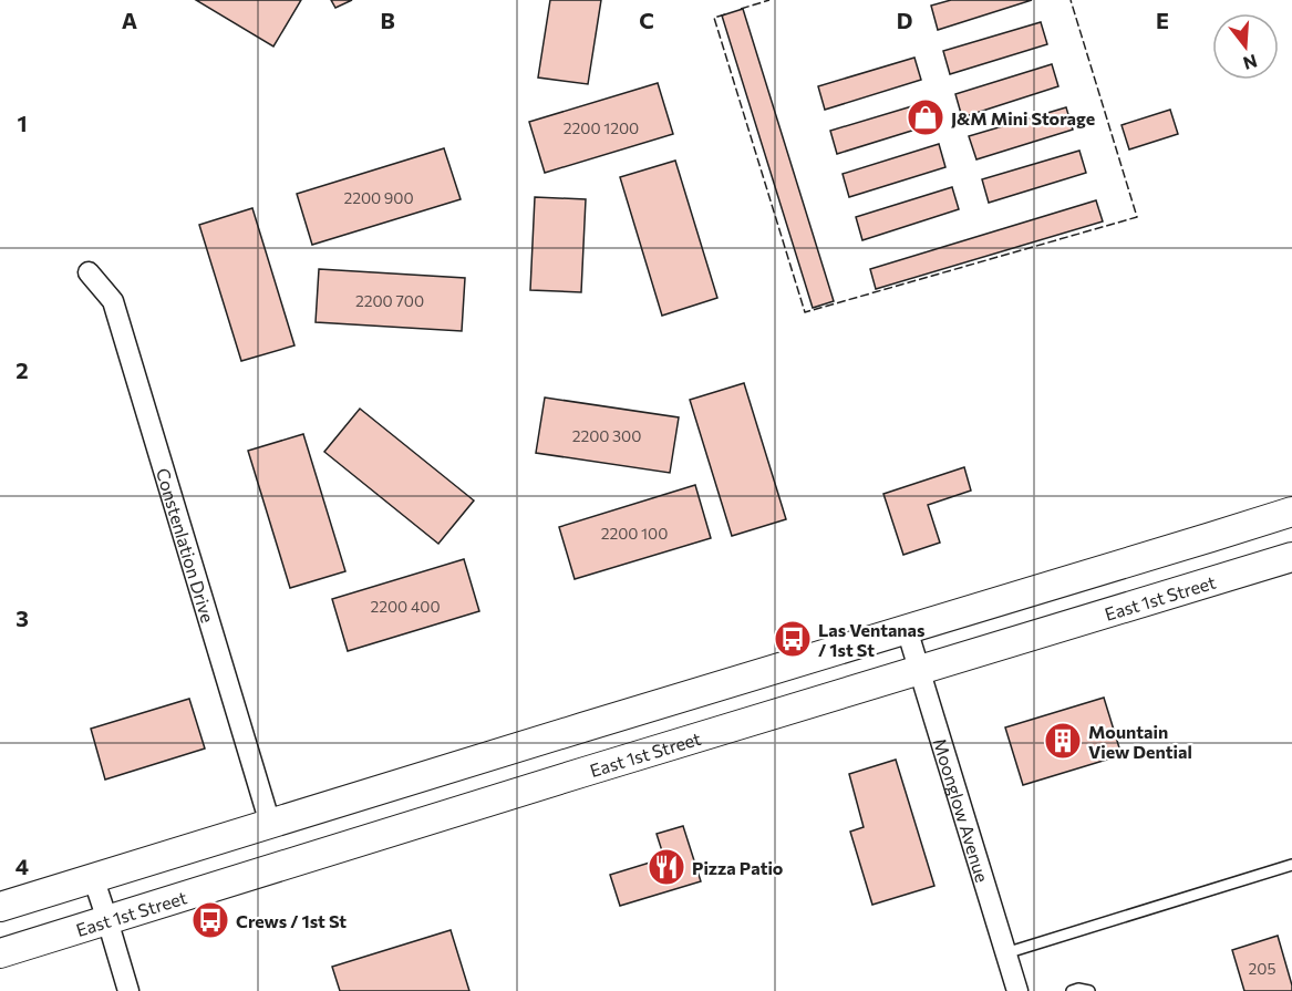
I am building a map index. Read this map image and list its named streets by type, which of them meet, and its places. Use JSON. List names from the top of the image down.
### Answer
{
  "streets": {
    "main road": ["East 1st Street"],
    "street": ["Constenlation Drive", "Moonglow Avenue"]
  },
  "crossings": [
    ["East 1st Street", "Moonglow Avenue"]
  ],
  "places": {
    "shop": ["J&M Mini Storage"],
    "bus stop": ["Las Ventanas / 1st St", "Crews / 1st St"],
    "building": ["Mountain View Dential"],
    "restaurant": ["Pizza Patio"]
  },
  "house_numbers": [
    "2200 1200",
    "2200 900",
    "2200 700",
    "2200 300",
    "2200 100",
    "2200 400",
    "205"
  ],
  "north": "bottom",
  "grid": {
    "columns": [
      "A",
      "B",
      "C",
      "D",
      "E"
    ],
    "rows": [
      "1",
      "2",
      "3",
      "4"
    ]
  }
}
